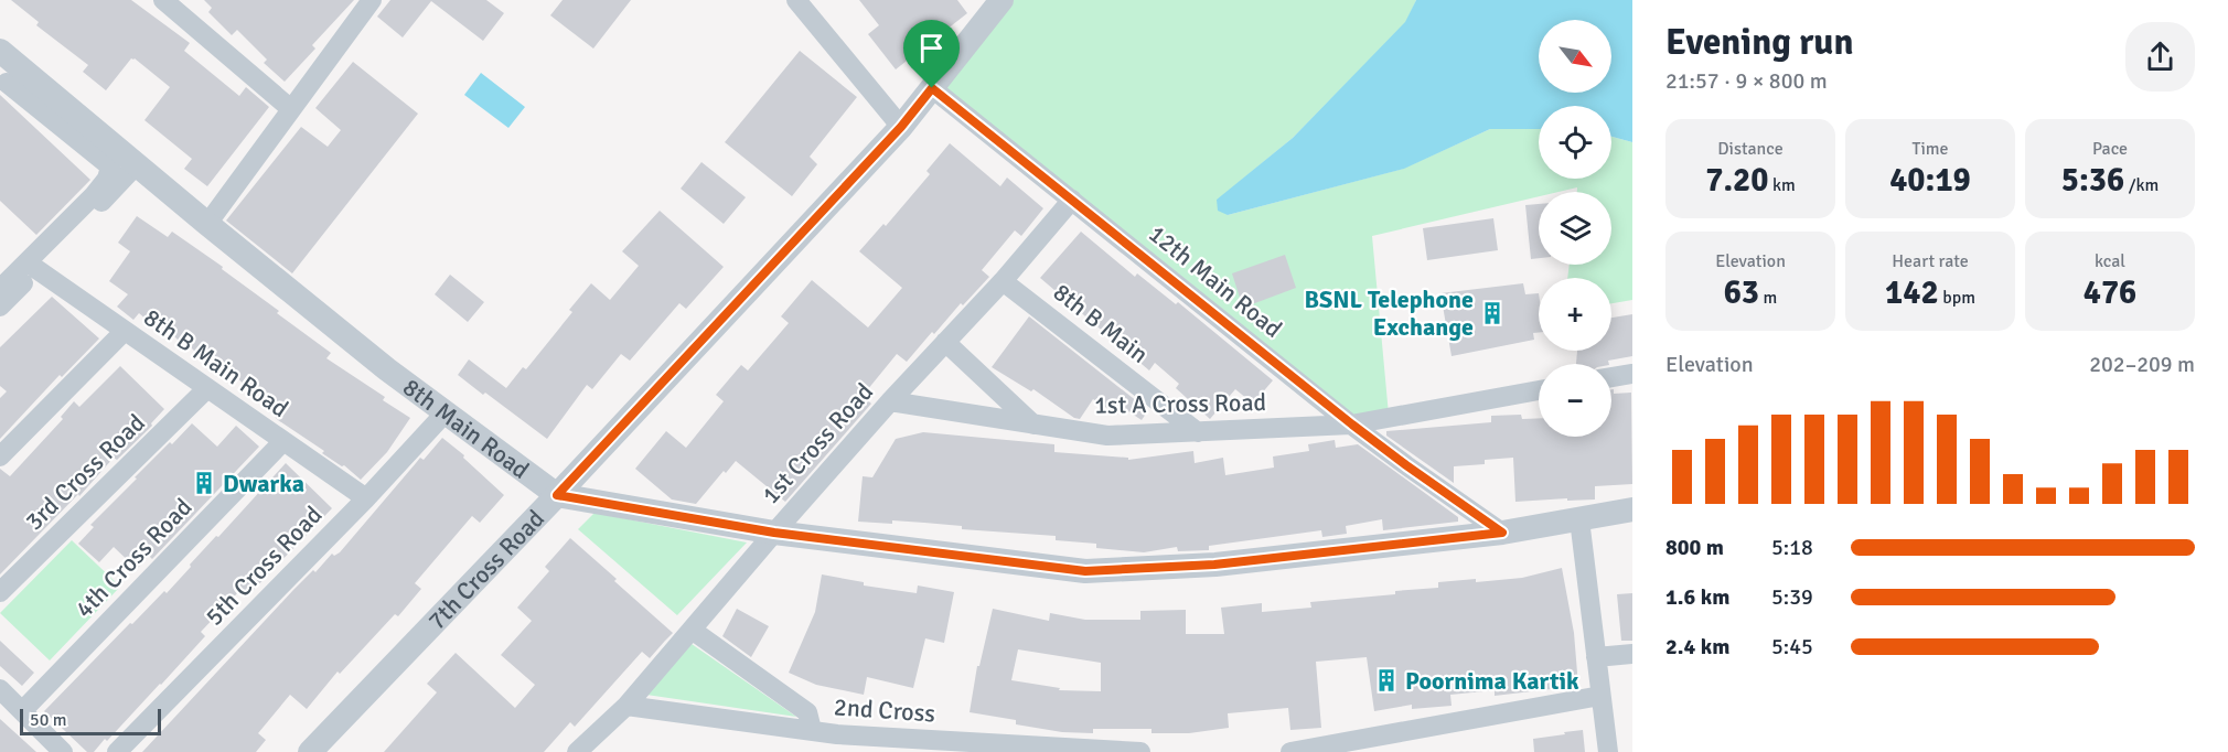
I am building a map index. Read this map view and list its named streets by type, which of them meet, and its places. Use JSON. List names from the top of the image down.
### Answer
{
  "streets": {
    "street": [
      "12th Main Road",
      "8th B Main",
      "8th B Main Road",
      "1st A Cross Road",
      "8th Main Road",
      "1st Cross Road",
      "3rd Cross Road",
      "4th Cross Road",
      "5th Cross Road",
      "7th Cross Road",
      "2nd Cross"
    ]
  },
  "crossings": [
    ["12th Main Road", "1st A Cross Road"],
    ["12th Main Road", "8th Main Road"],
    ["12th Main Road", "1st Cross Road"],
    ["12th Main Road", "7th Cross Road"],
    ["8th B Main", "1st A Cross Road"],
    ["8th B Main", "1st Cross Road"],
    ["8th B Main Road", "3rd Cross Road"],
    ["8th B Main Road", "4th Cross Road"],
    ["8th B Main Road", "5th Cross Road"],
    ["1st A Cross Road", "1st Cross Road"],
    ["8th Main Road", "1st Cross Road"],
    ["8th Main Road", "5th Cross Road"],
    ["8th Main Road", "7th Cross Road"],
    ["1st Cross Road", "2nd Cross"]
  ],
  "places": {
    "building": ["BSNL Telephone Exchange", "Dwarka", "Poornima Kartik"]
  },
  "scale_bar": "50 m",
  "north": "bottom right",
  "page": {
    "heading": ["Evening run", "21:57 · 9 × 800 m"],
    "map_buttons": ["+", "−"],
    "stats": [
      ["Distance", "7.20 km"],
      ["Time", "40:19"],
      ["Pace", "5:36 /km"],
      ["Elevation", "63 m"],
      ["Heart rate", "142 bpm"],
      ["kcal", "476"]
    ],
    "chart": ["Elevation", "202–209 m"],
    "list": [
      {
        "name": "800 m",
        "note": "5:18"
      },
      {
        "name": "1.6 km",
        "note": "5:39"
      },
      {
        "name": "2.4 km",
        "note": "5:45"
      }
    ],
    "scale": "50 m"
  }
}
